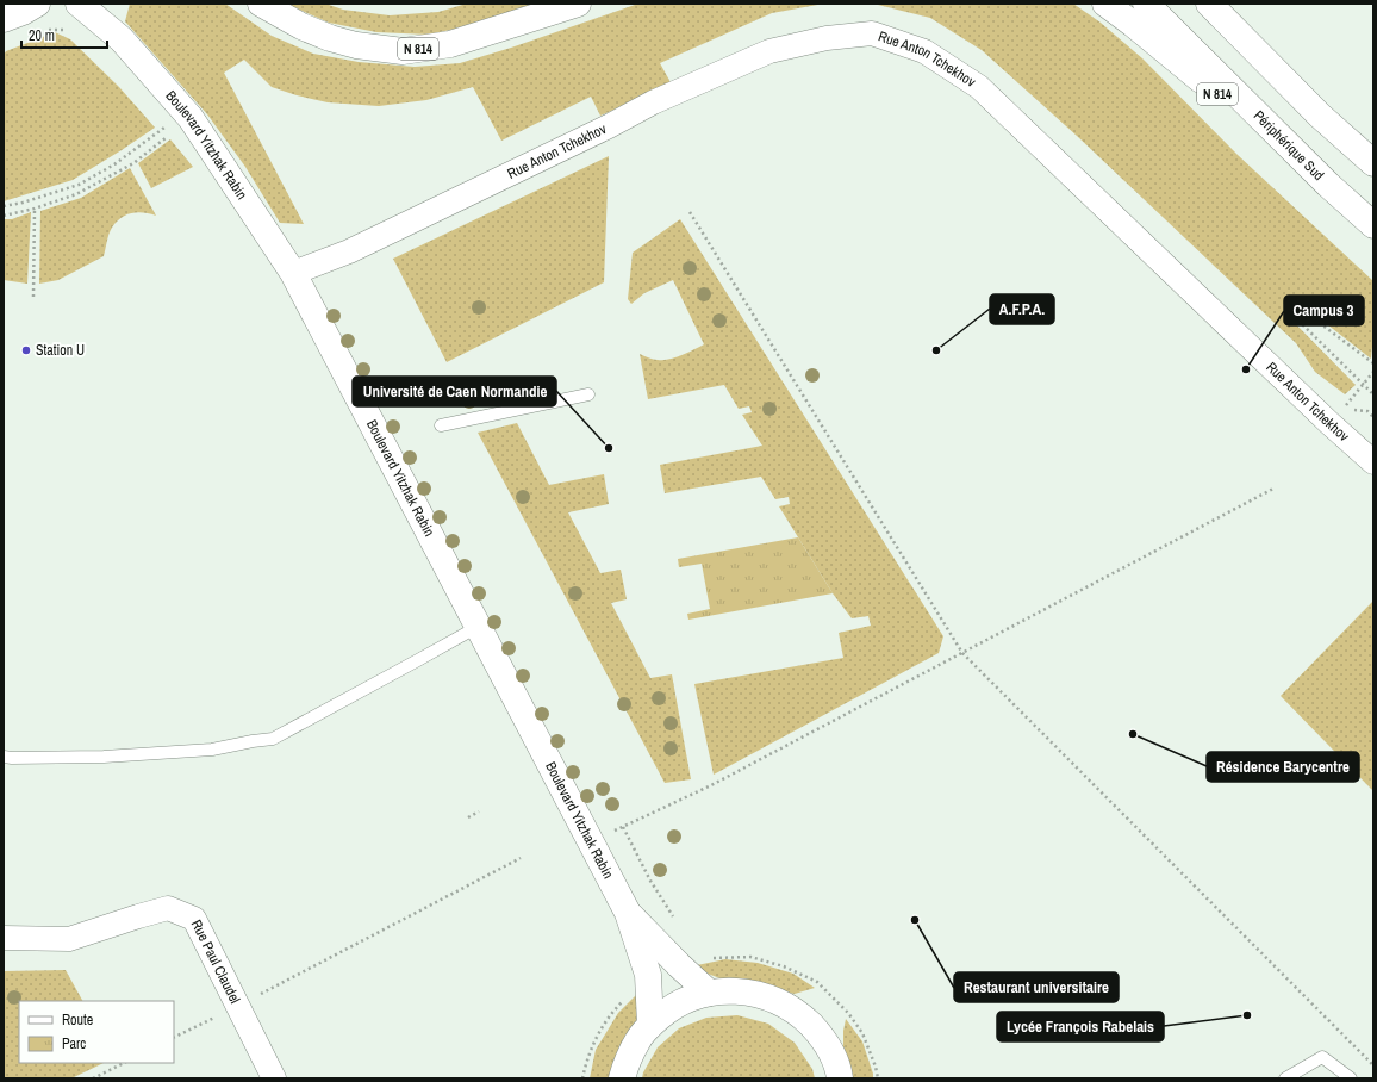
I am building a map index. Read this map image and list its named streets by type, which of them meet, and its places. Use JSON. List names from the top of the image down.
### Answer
{
  "streets": {
    "main road": ["N 814", "Boulevard Yitzhak Rabin", "Périphérique Sud"],
    "street": ["Rue Anton Tchekhov", "Rue Paul Claudel"]
  },
  "crossings": [
    ["N 814", "Périphérique Sud"],
    ["Rue Anton Tchekhov", "Boulevard Yitzhak Rabin"]
  ],
  "places": [
    "Station U",
    "A.F.P.A.",
    "Campus 3",
    "Université de Caen Normandie",
    "Résidence Barycentre",
    "Restaurant universitaire",
    "Lycée François Rabelais"
  ],
  "legend": ["Route", "Parc"],
  "scale_bar": "20 m"
}
